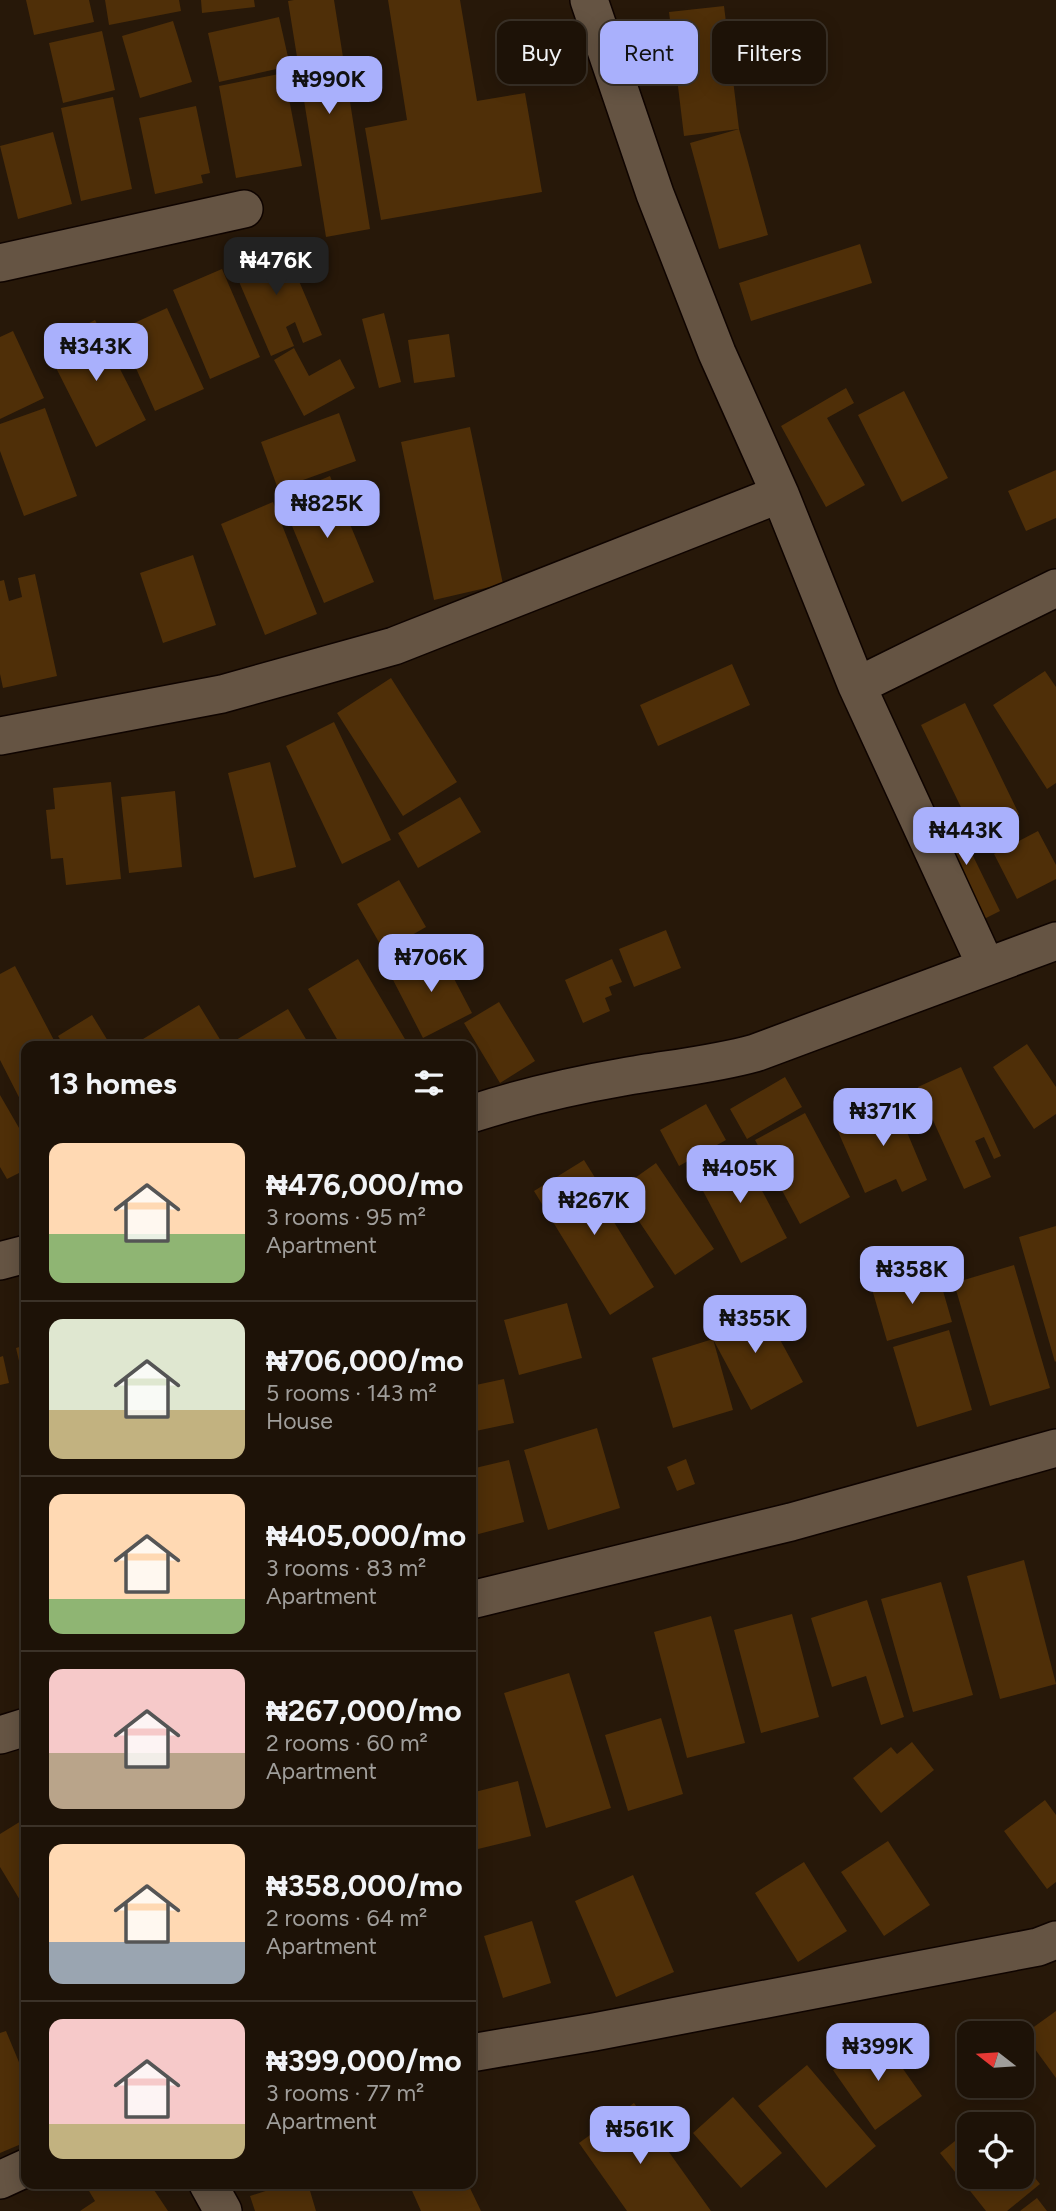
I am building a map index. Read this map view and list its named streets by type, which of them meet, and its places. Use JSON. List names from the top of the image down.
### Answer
{
  "north": "left",
  "page": {
    "chip": ["Buy", "Rent", "Filters"],
    "price": [
      "₦990K",
      "₦476K",
      "₦343K",
      "₦825K",
      "₦443K",
      "₦706K",
      "₦371K",
      "₦405K",
      "₦267K",
      "₦358K",
      "₦355K",
      "₦399K",
      "₦561K"
    ],
    "heading": "13 homes",
    "list": [
      {
        "name": "₦476,000/mo",
        "note": "3 rooms · 95 m² · Apartment"
      },
      {
        "name": "₦706,000/mo",
        "note": "5 rooms · 143 m² · House"
      },
      {
        "name": "₦405,000/mo",
        "note": "3 rooms · 83 m² · Apartment"
      },
      {
        "name": "₦267,000/mo",
        "note": "2 rooms · 60 m² · Apartment"
      },
      {
        "name": "₦358,000/mo",
        "note": "2 rooms · 64 m² · Apartment"
      },
      {
        "name": "₦399,000/mo",
        "note": "3 rooms · 77 m² · Apartment"
      }
    ]
  }
}
